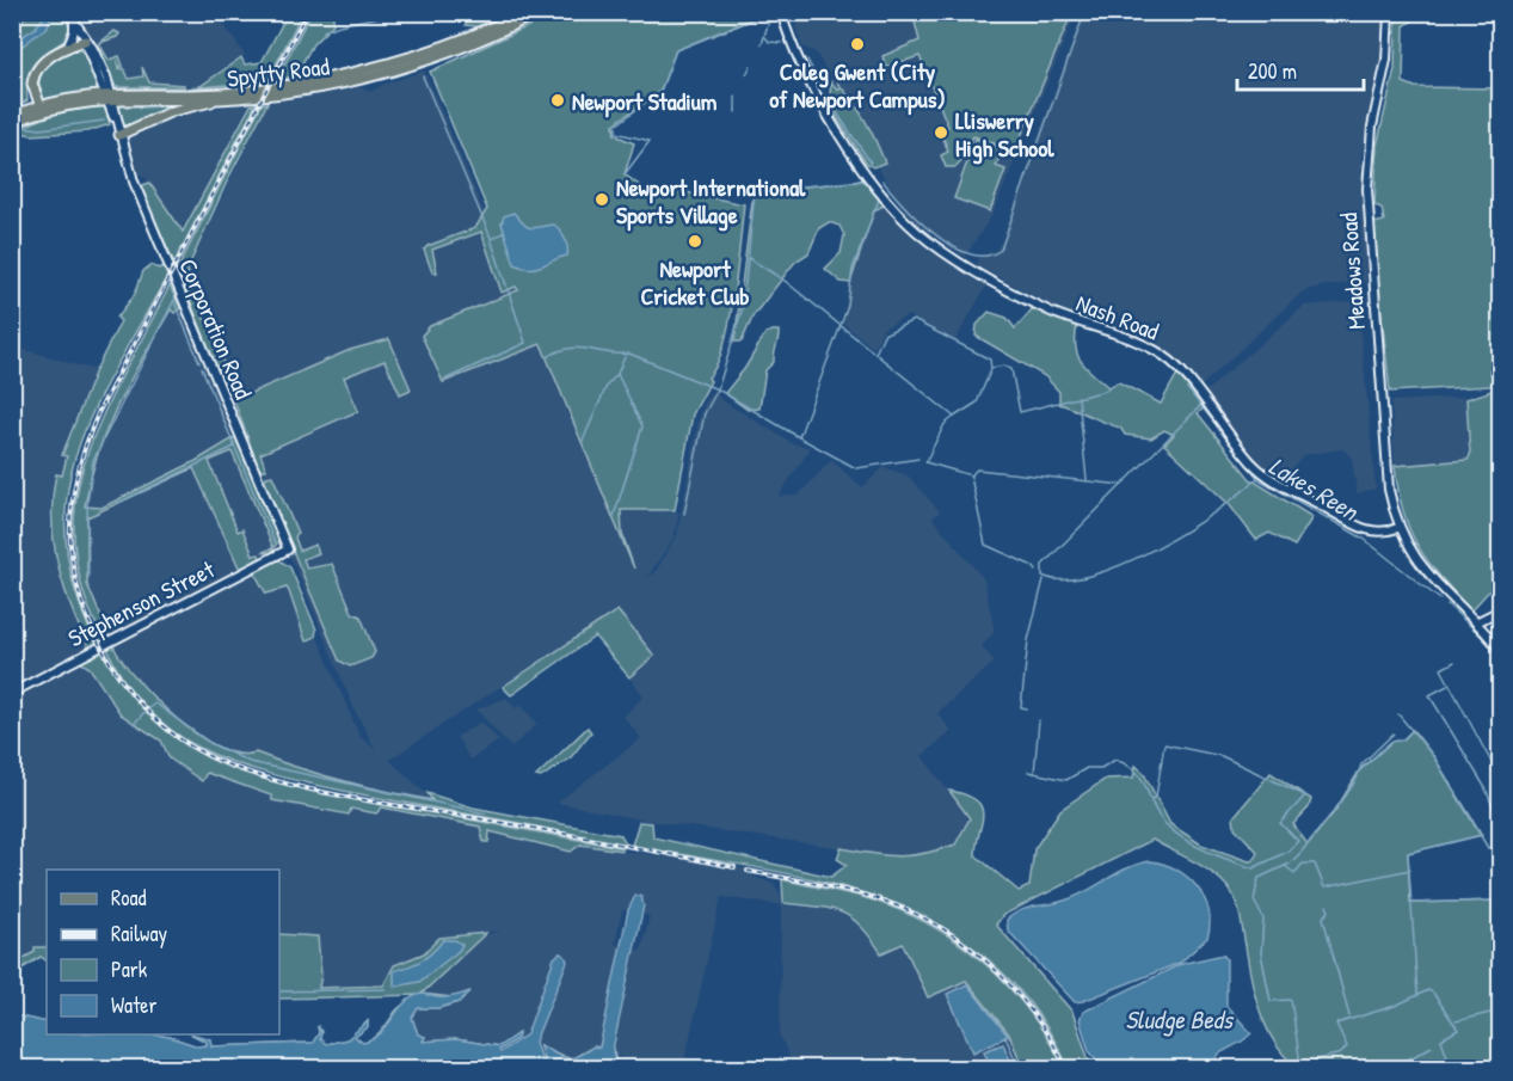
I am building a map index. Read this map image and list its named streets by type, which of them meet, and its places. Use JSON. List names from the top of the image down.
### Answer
{
  "streets": {
    "main road": ["Spytty Road"],
    "street": [
      "Meadows Road",
      "Nash Road",
      "Corporation Road",
      "Stephenson Street"
    ]
  },
  "crossings": [
    ["Spytty Road", "Corporation Road"],
    ["Meadows Road", "Nash Road"],
    ["Corporation Road", "Stephenson Street"]
  ],
  "water": ["Lakes Reen", "Sludge Beds"],
  "places": [
    "Coleg Gwent (City of Newport Campus)",
    "Newport Stadium",
    "Lliswerry High School",
    "Newport International Sports Village",
    "Newport Cricket Club"
  ],
  "legend": [
    "Road",
    "Railway",
    "Park",
    "Water"
  ],
  "scale_bar": "200 m"
}
